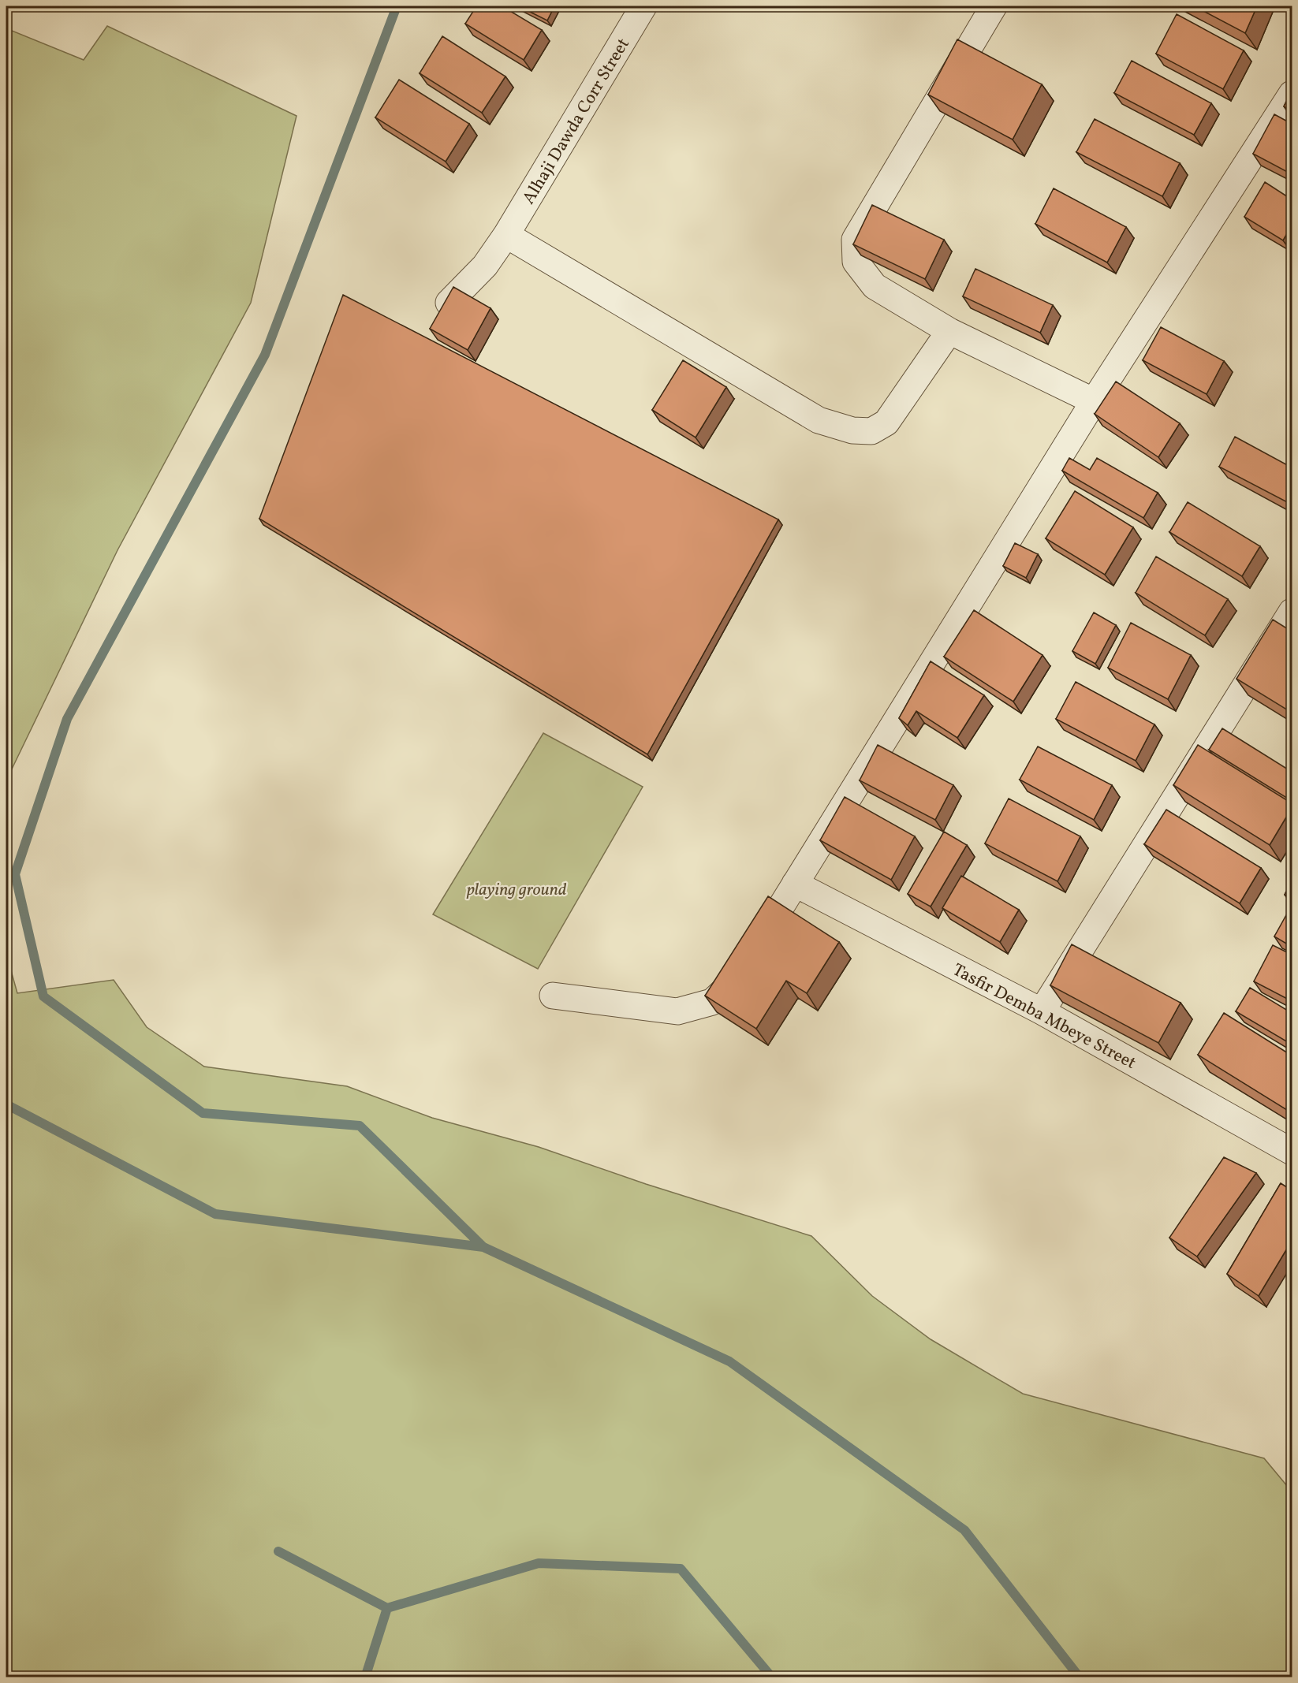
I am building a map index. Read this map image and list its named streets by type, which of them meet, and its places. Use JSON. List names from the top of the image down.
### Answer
{
  "streets": {
    "street": ["Alhaji Dawda Corr Street", "Tasfir Demba Mbeye Street"]
  },
  "parks": ["playing ground"]
}
